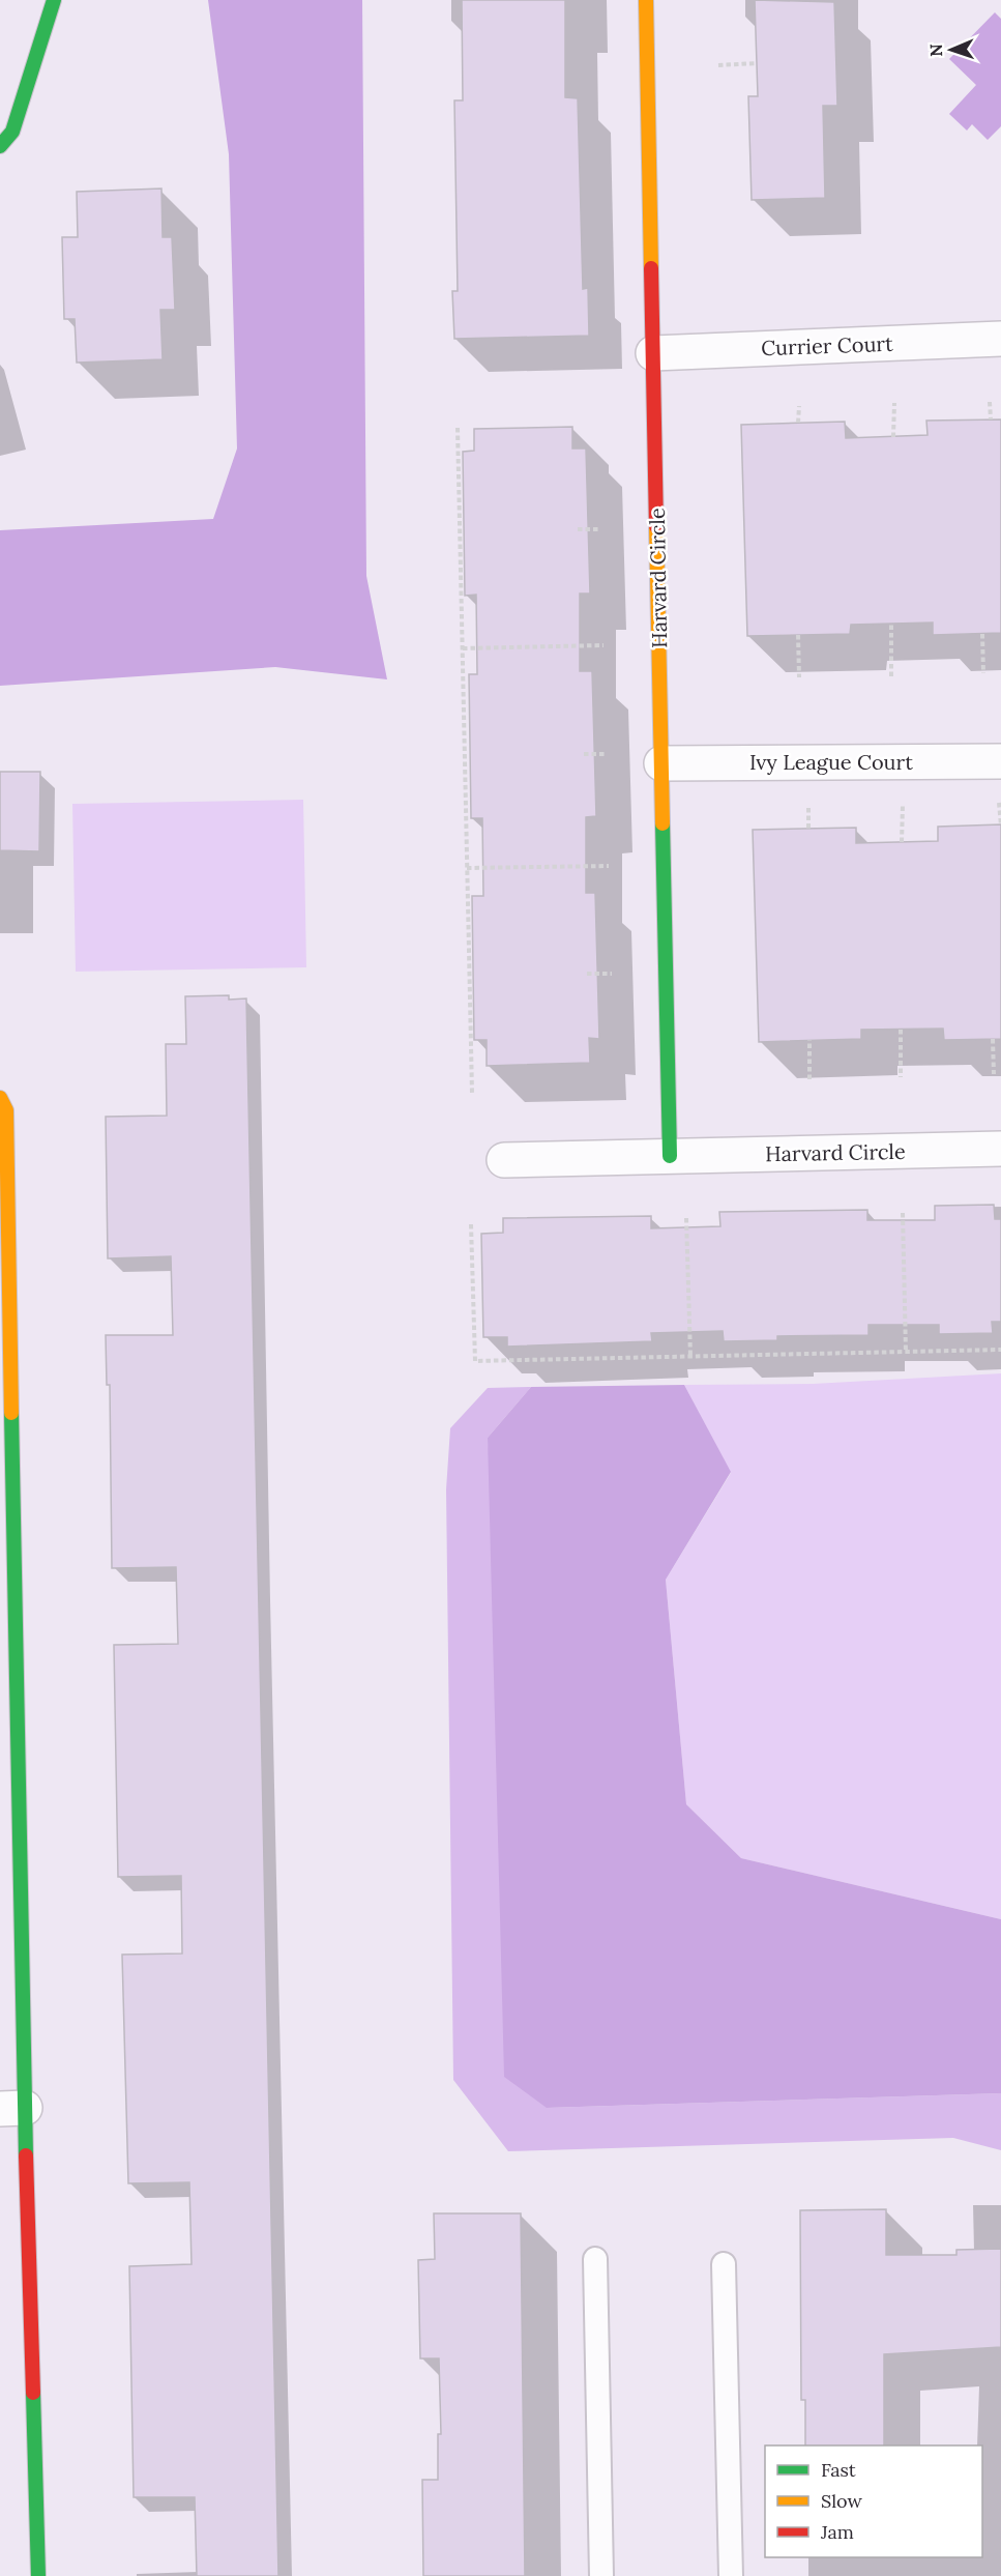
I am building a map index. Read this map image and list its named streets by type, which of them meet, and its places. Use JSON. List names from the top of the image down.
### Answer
{
  "streets": {
    "street": ["Currier Court", "Harvard Circle", "Ivy League Court"]
  },
  "crossings": [
    ["Currier Court", "Harvard Circle"],
    ["Harvard Circle", "Ivy League Court"]
  ],
  "legend": ["Fast", "Slow", "Jam"],
  "north": "left"
}
